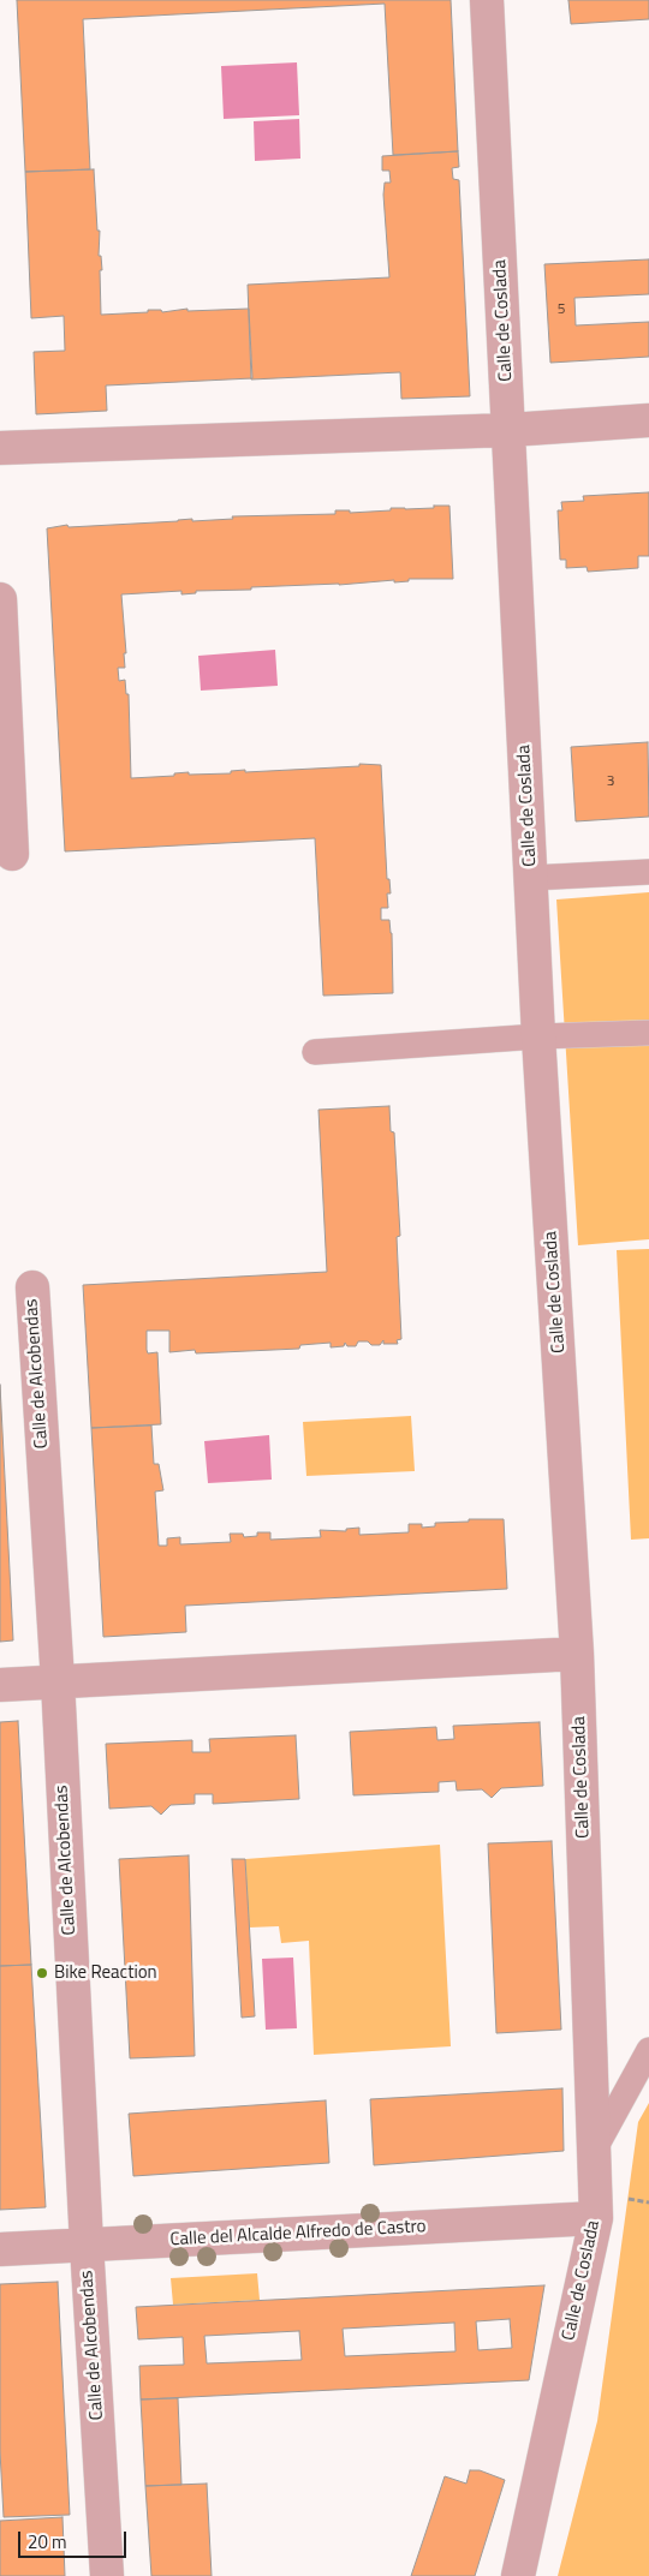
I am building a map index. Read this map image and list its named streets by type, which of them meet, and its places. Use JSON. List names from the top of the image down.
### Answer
{
  "streets": {
    "street": ["Calle de Coslada", "Calle de Alcobendas", "Calle del Alcalde Alfredo de Castro"]
  },
  "crossings": [
    ["Calle de Coslada", "Calle del Alcalde Alfredo de Castro"],
    ["Calle de Alcobendas", "Calle del Alcalde Alfredo de Castro"]
  ],
  "places": ["Bike Reaction"],
  "house_numbers": ["5", "3"],
  "scale_bar": "20 m"
}
